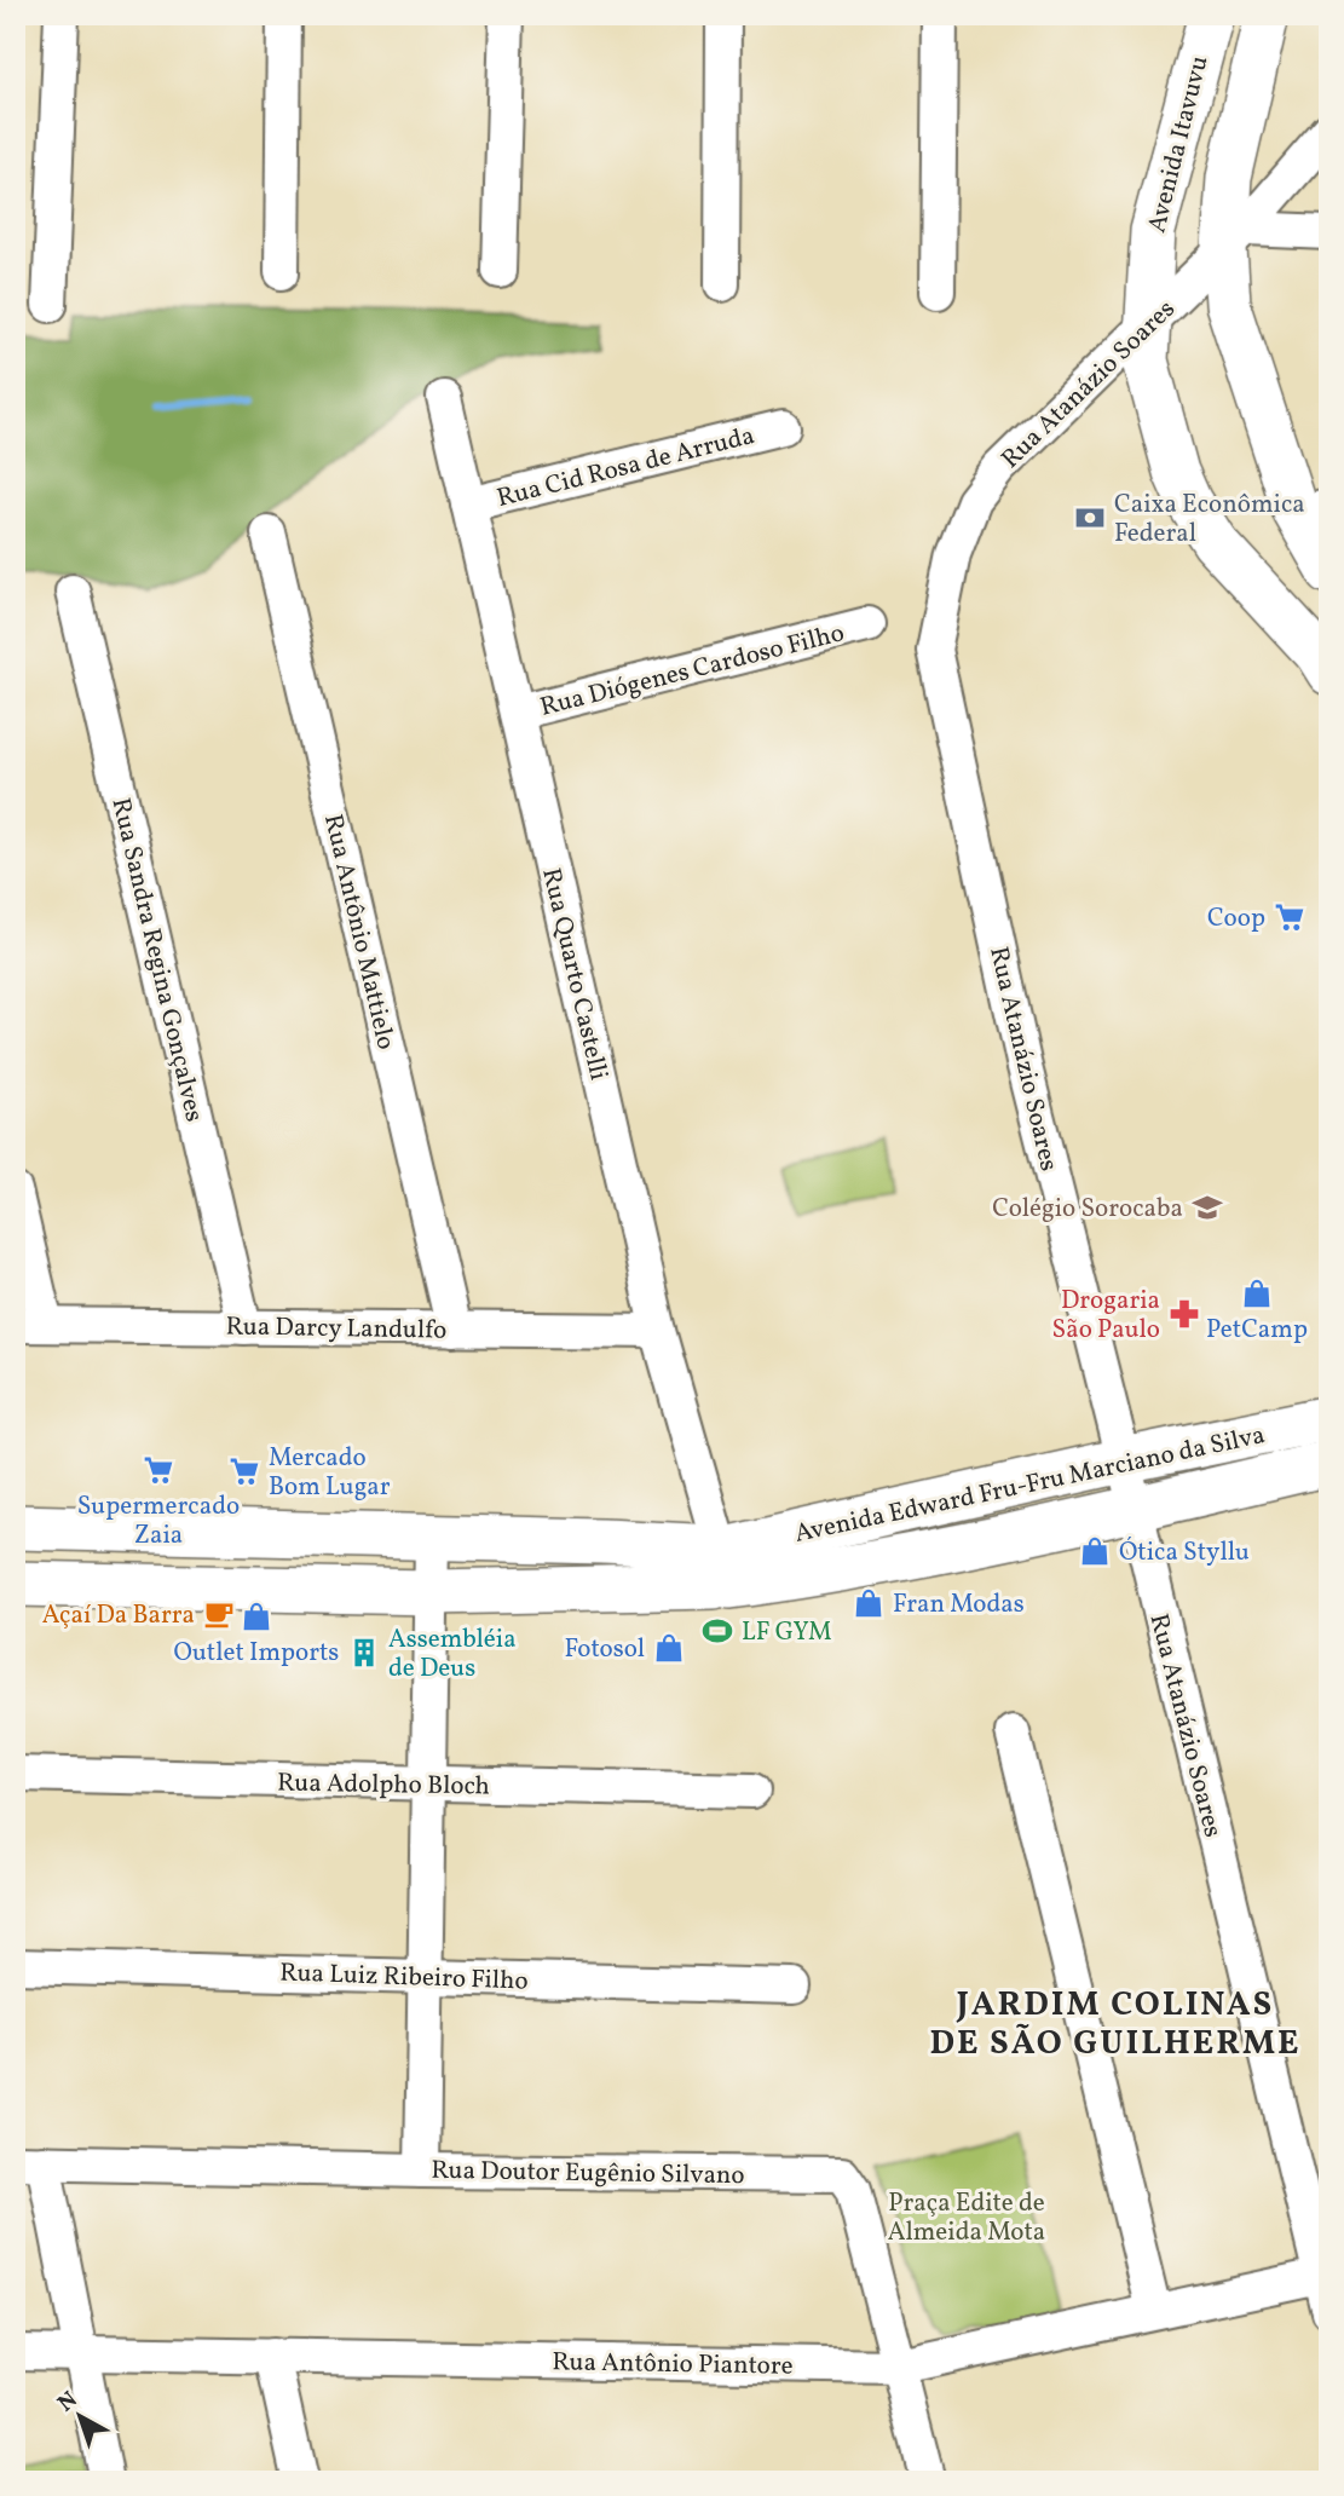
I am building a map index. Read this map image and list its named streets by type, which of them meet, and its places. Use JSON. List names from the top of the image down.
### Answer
{
  "streets": {
    "main road": ["Avenida Itavuvu", "Avenida Edward Fru-Fru Marciano da Silva"],
    "street": [
      "Rua Atanázio Soares",
      "Rua Cid Rosa de Arruda",
      "Rua Diógenes Cardoso Filho",
      "Rua Antônio Mattielo",
      "Rua Sandra Regina Gonçalves",
      "Rua Quarto Castelli",
      "Rua Darcy Landulfo",
      "Rua Adolpho Bloch",
      "Rua Luiz Ribeiro Filho",
      "Rua Doutor Eugênio Silvano",
      "Rua Antônio Piantore"
    ]
  },
  "crossings": [
    ["Avenida Itavuvu", "Rua Atanázio Soares"],
    ["Rua Atanázio Soares", "Avenida Edward Fru-Fru Marciano da Silva"],
    ["Rua Atanázio Soares", "Rua Antônio Piantore"],
    ["Rua Cid Rosa de Arruda", "Rua Quarto Castelli"],
    ["Rua Diógenes Cardoso Filho", "Rua Quarto Castelli"],
    ["Rua Antônio Mattielo", "Rua Darcy Landulfo"],
    ["Rua Sandra Regina Gonçalves", "Rua Darcy Landulfo"],
    ["Rua Quarto Castelli", "Rua Darcy Landulfo"],
    ["Rua Quarto Castelli", "Avenida Edward Fru-Fru Marciano da Silva"],
    ["Rua Doutor Eugênio Silvano", "Rua Antônio Piantore"]
  ],
  "districts": ["JARDIM COLINAS DE SÃO GUILHERME"],
  "parks": ["Praça Edite de Almeida Mota"],
  "places": {
    "bank": ["Caixa Econômica Federal"],
    "supermarket": ["Coop", "Supermercado Zaia", "Mercado Bom Lugar"],
    "school or university": ["Colégio Sorocaba"],
    "shop": [
      "PetCamp",
      "Ótica Styllu",
      "Fran Modas",
      "Outlet Imports",
      "Fotosol"
    ],
    "pharmacy": ["Drogaria São Paulo"],
    "cafe": ["Açaí Da Barra"],
    "sports": ["LF GYM"],
    "building": ["Assembléia de Deus"]
  },
  "north": "top left"
}
